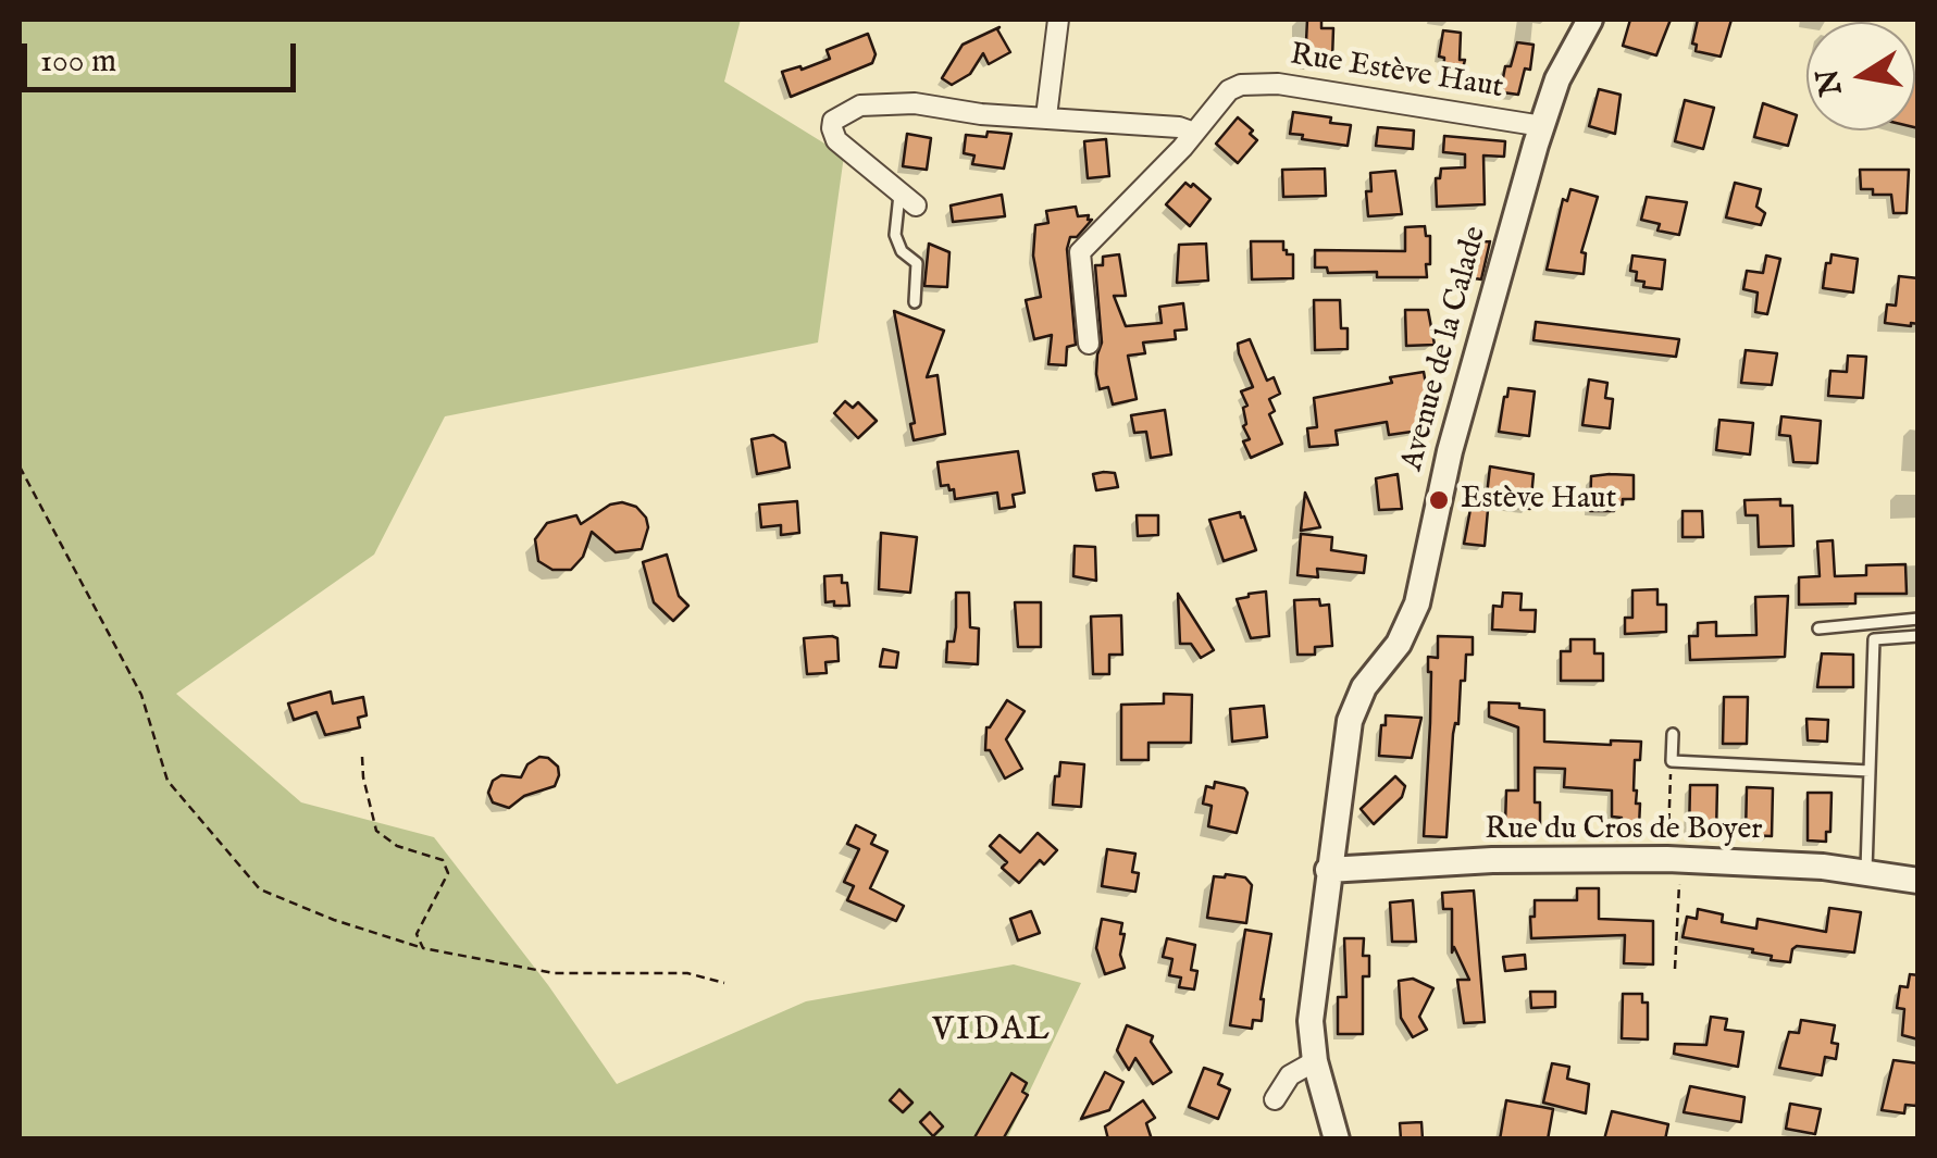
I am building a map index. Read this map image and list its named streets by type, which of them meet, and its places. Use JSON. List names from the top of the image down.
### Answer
{
  "streets": {
    "street": ["Rue Estève Haut", "Avenue de la Calade", "Rue du Cros de Boyer"]
  },
  "crossings": [
    ["Rue Estève Haut", "Avenue de la Calade"],
    ["Avenue de la Calade", "Rue du Cros de Boyer"]
  ],
  "districts": ["VIDAL"],
  "places": ["Estève Haut"],
  "scale_bar": "100 m",
  "north": "left"
}
